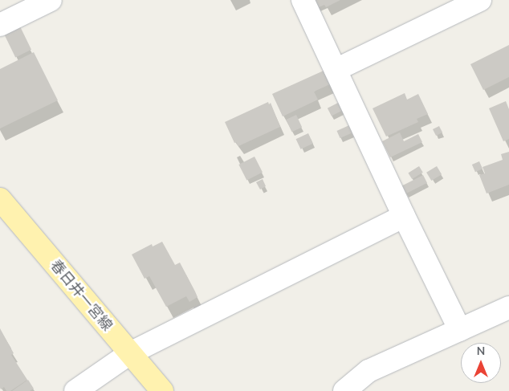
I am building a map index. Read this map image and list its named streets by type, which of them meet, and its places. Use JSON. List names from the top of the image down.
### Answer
{
  "streets": {
    "main road": ["春日井一宮線"]
  },
  "north": "top"
}
